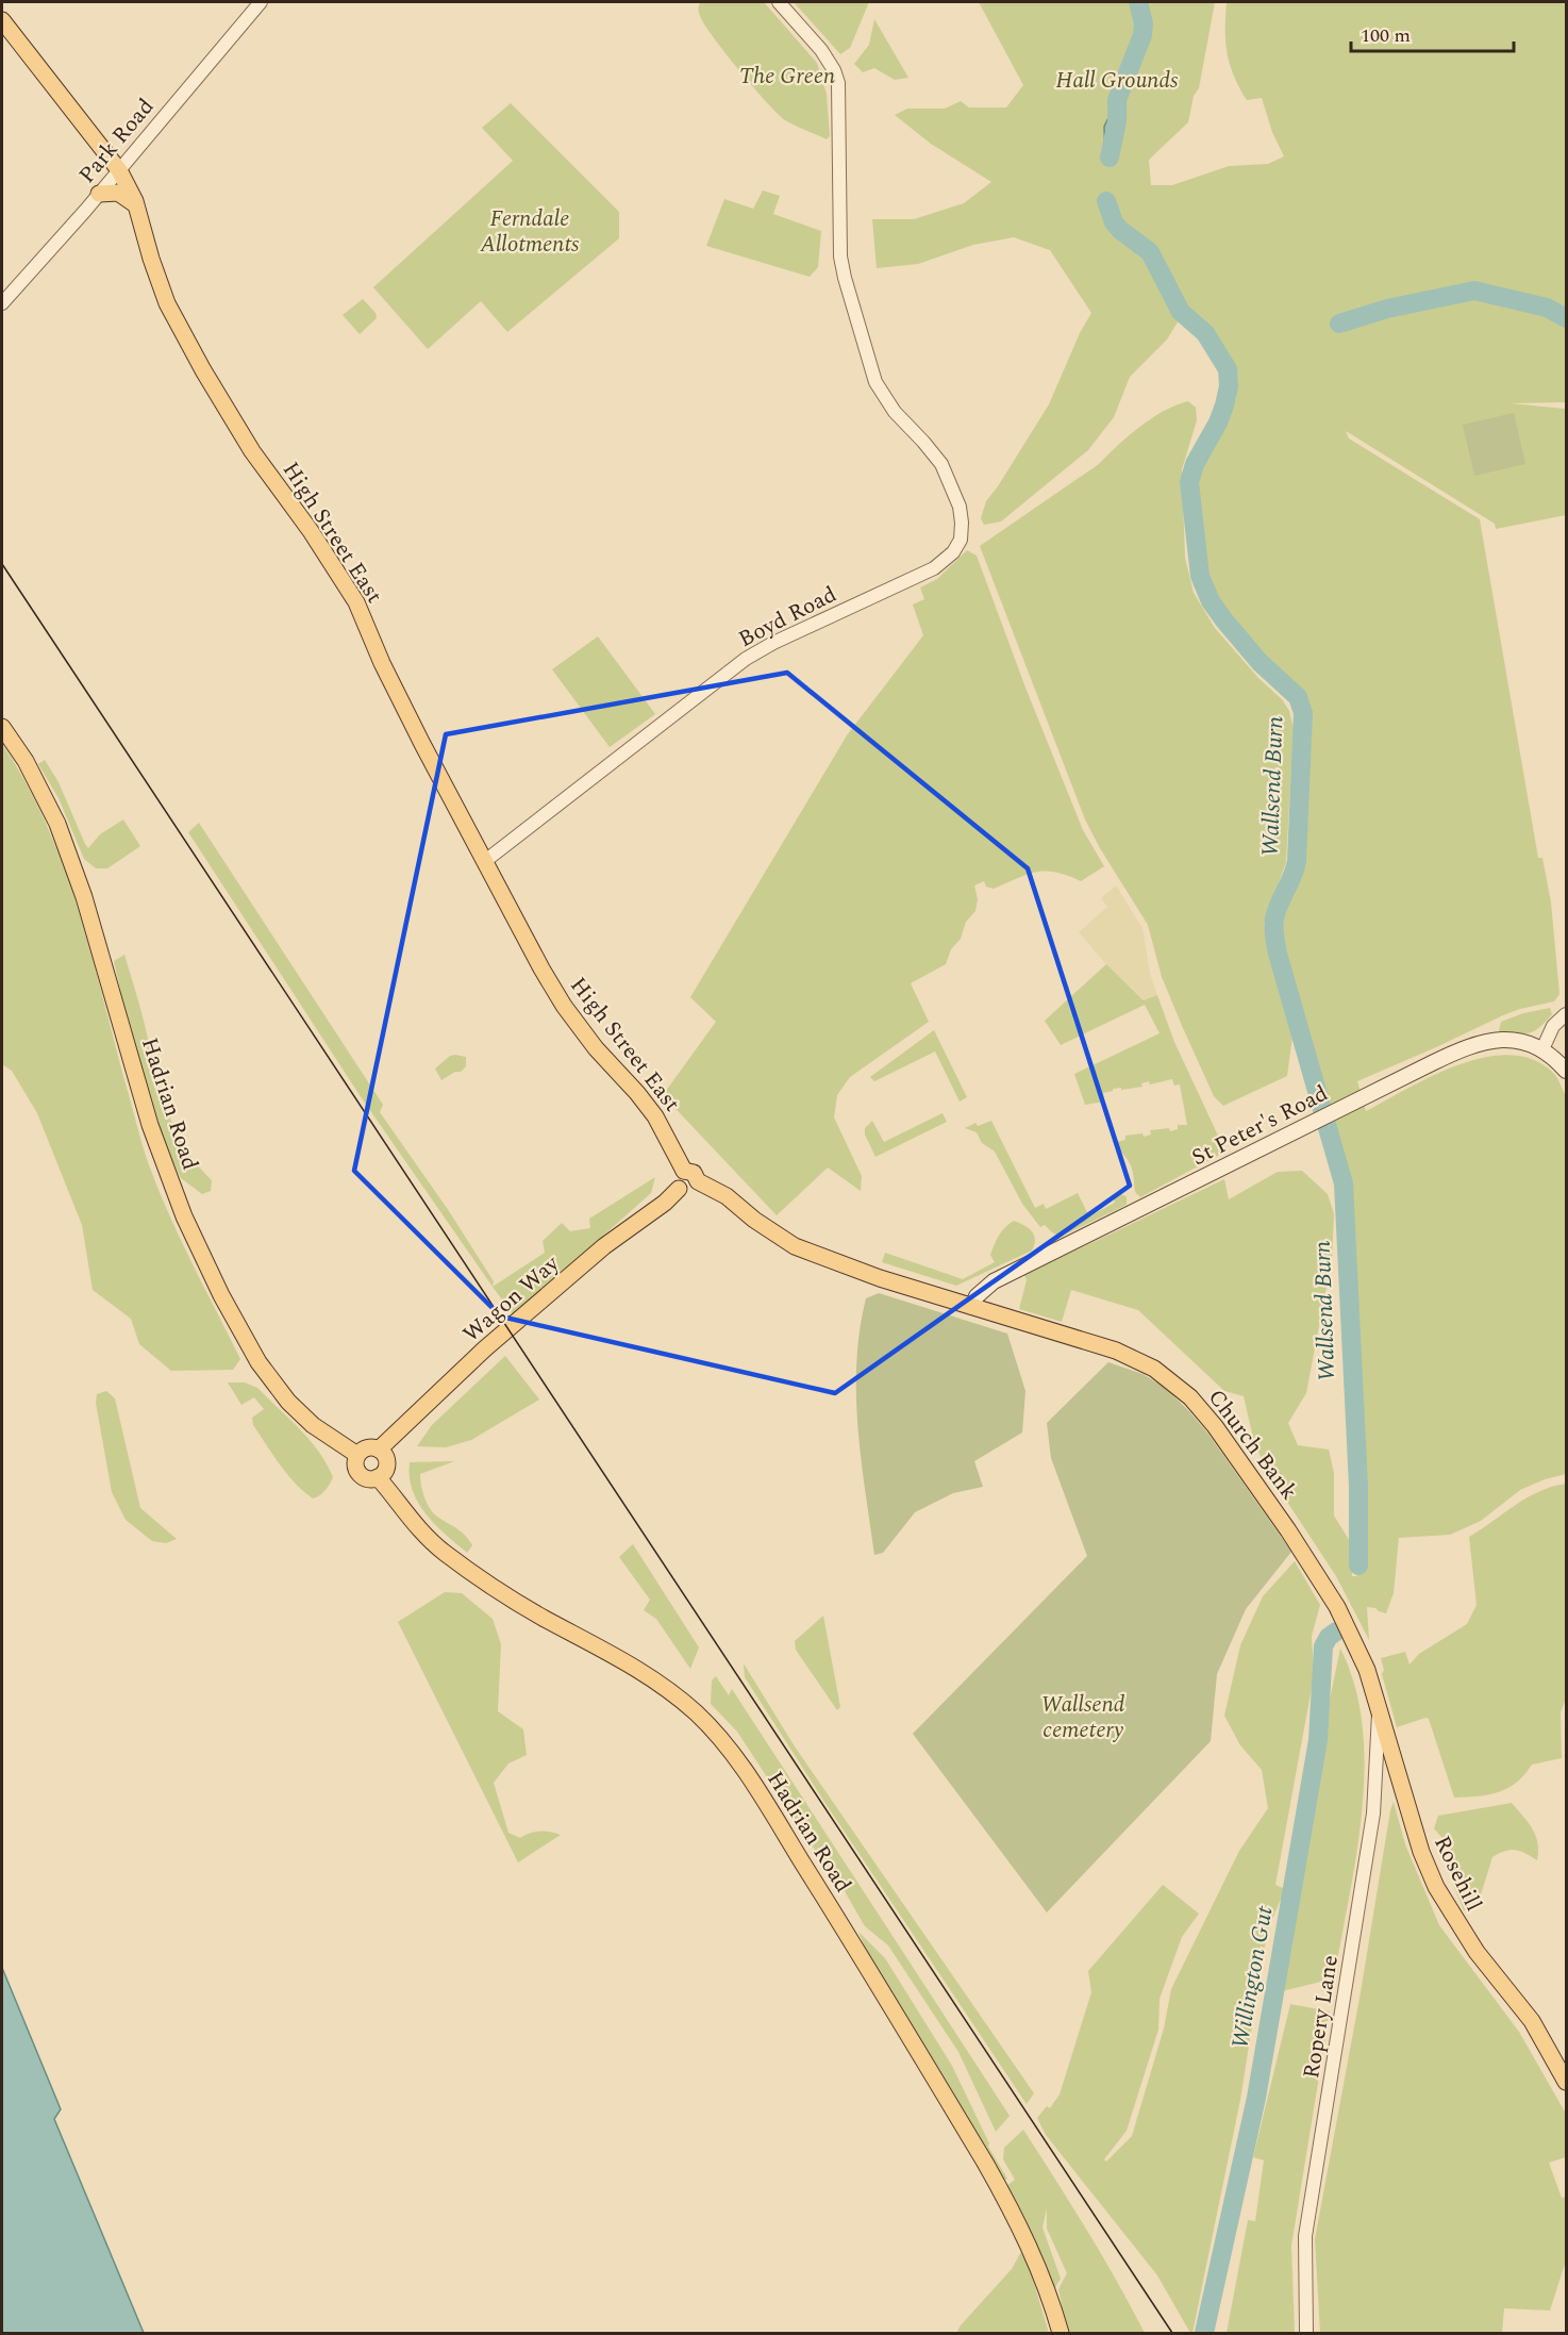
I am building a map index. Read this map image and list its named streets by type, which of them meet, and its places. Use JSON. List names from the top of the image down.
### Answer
{
  "streets": {
    "main road": [
      "High Street East",
      "Hadrian Road",
      "St Peter's Road",
      "Wagon Way",
      "Church Bank",
      "Rosehill"
    ],
    "street": ["Park Road", "Boyd Road", "Ropery Lane"]
  },
  "crossings": [
    ["Park Road", "High Street East"],
    ["High Street East", "Boyd Road"],
    ["High Street East", "Wagon Way"],
    ["High Street East", "Church Bank"],
    ["Hadrian Road", "Wagon Way"],
    ["St Peter's Road", "Church Bank"],
    ["Wagon Way", "Church Bank"],
    ["Church Bank", "Rosehill"],
    ["Rosehill", "Ropery Lane"]
  ],
  "water": ["Wallsend Burn", "Willington Gut"],
  "parks": [
    "The Green",
    "Hall Grounds",
    "Ferndale Allotments",
    "Wallsend cemetery"
  ],
  "scale_bar": "100 m"
}
